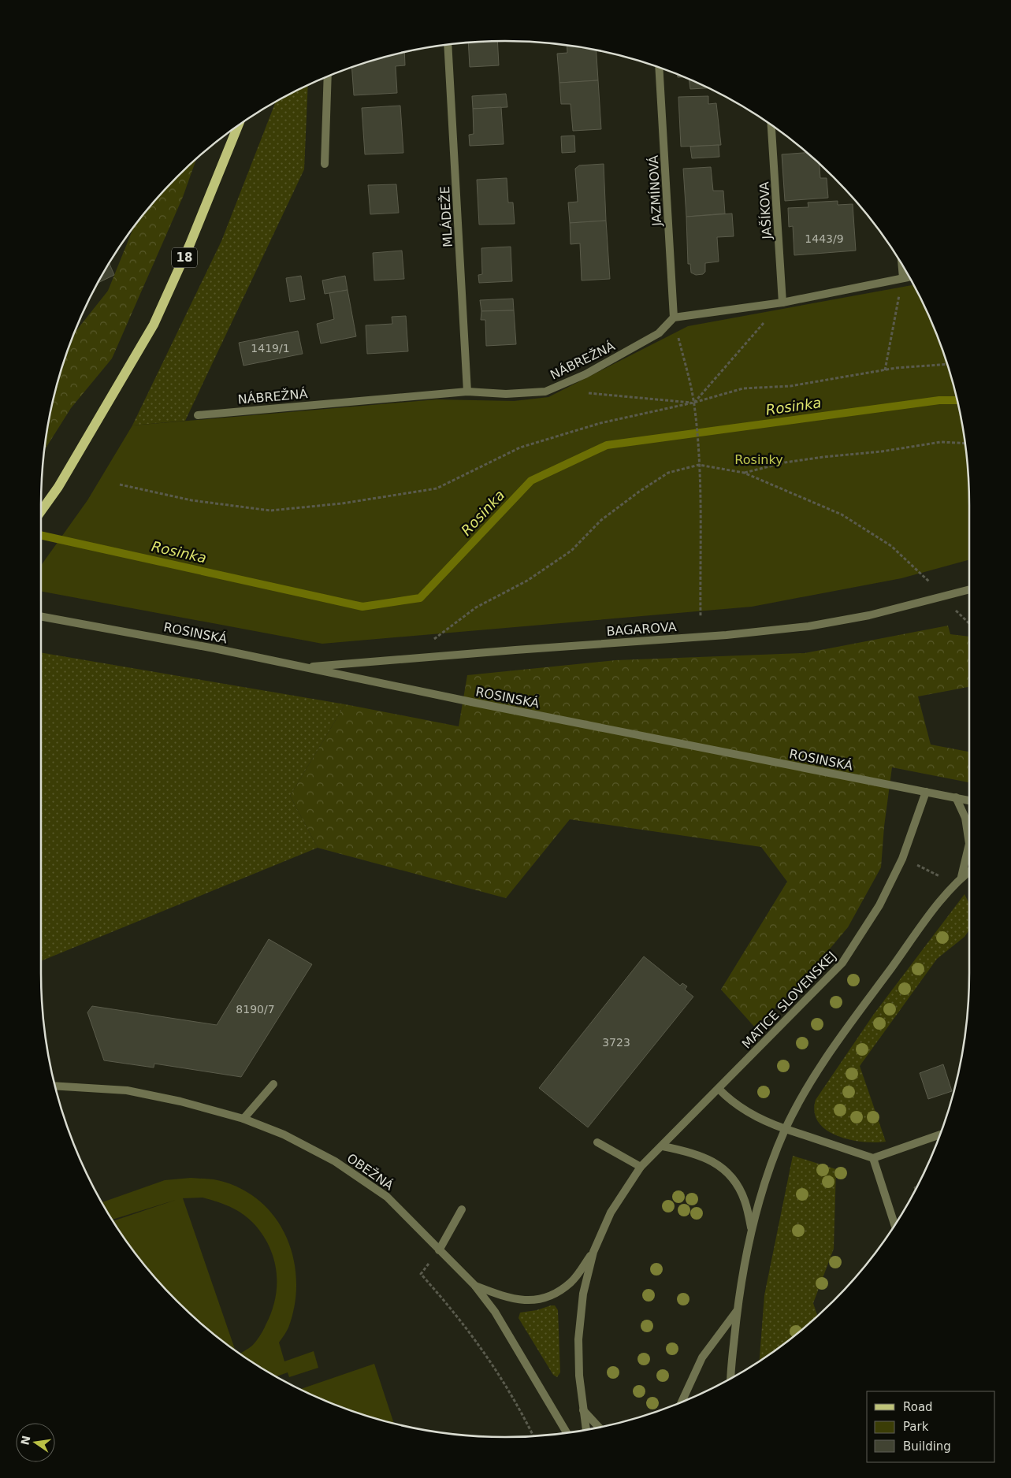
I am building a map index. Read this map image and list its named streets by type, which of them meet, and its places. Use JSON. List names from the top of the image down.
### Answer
{
  "streets": {
    "main road": ["18"],
    "street": [
      "JAZMÍNOVÁ",
      "JAŠÍKOVA",
      "MLÁDEŽE",
      "NÁBREŽNÁ",
      "BAGAROVA",
      "ROSINSKÁ",
      "MATICE SLOVENSKEJ",
      "OBEŽNÁ"
    ]
  },
  "crossings": [
    ["JAZMÍNOVÁ", "NÁBREŽNÁ"],
    ["MLÁDEŽE", "NÁBREŽNÁ"],
    ["BAGAROVA", "ROSINSKÁ"],
    ["ROSINSKÁ", "MATICE SLOVENSKEJ"],
    ["MATICE SLOVENSKEJ", "OBEŽNÁ"]
  ],
  "water": ["Rosinka"],
  "parks": ["Rosinky"],
  "house_numbers": [
    "1443/9",
    "1419/1",
    "8190/7",
    "3723"
  ],
  "legend": ["Road", "Park", "Building"],
  "north": "left"
}
